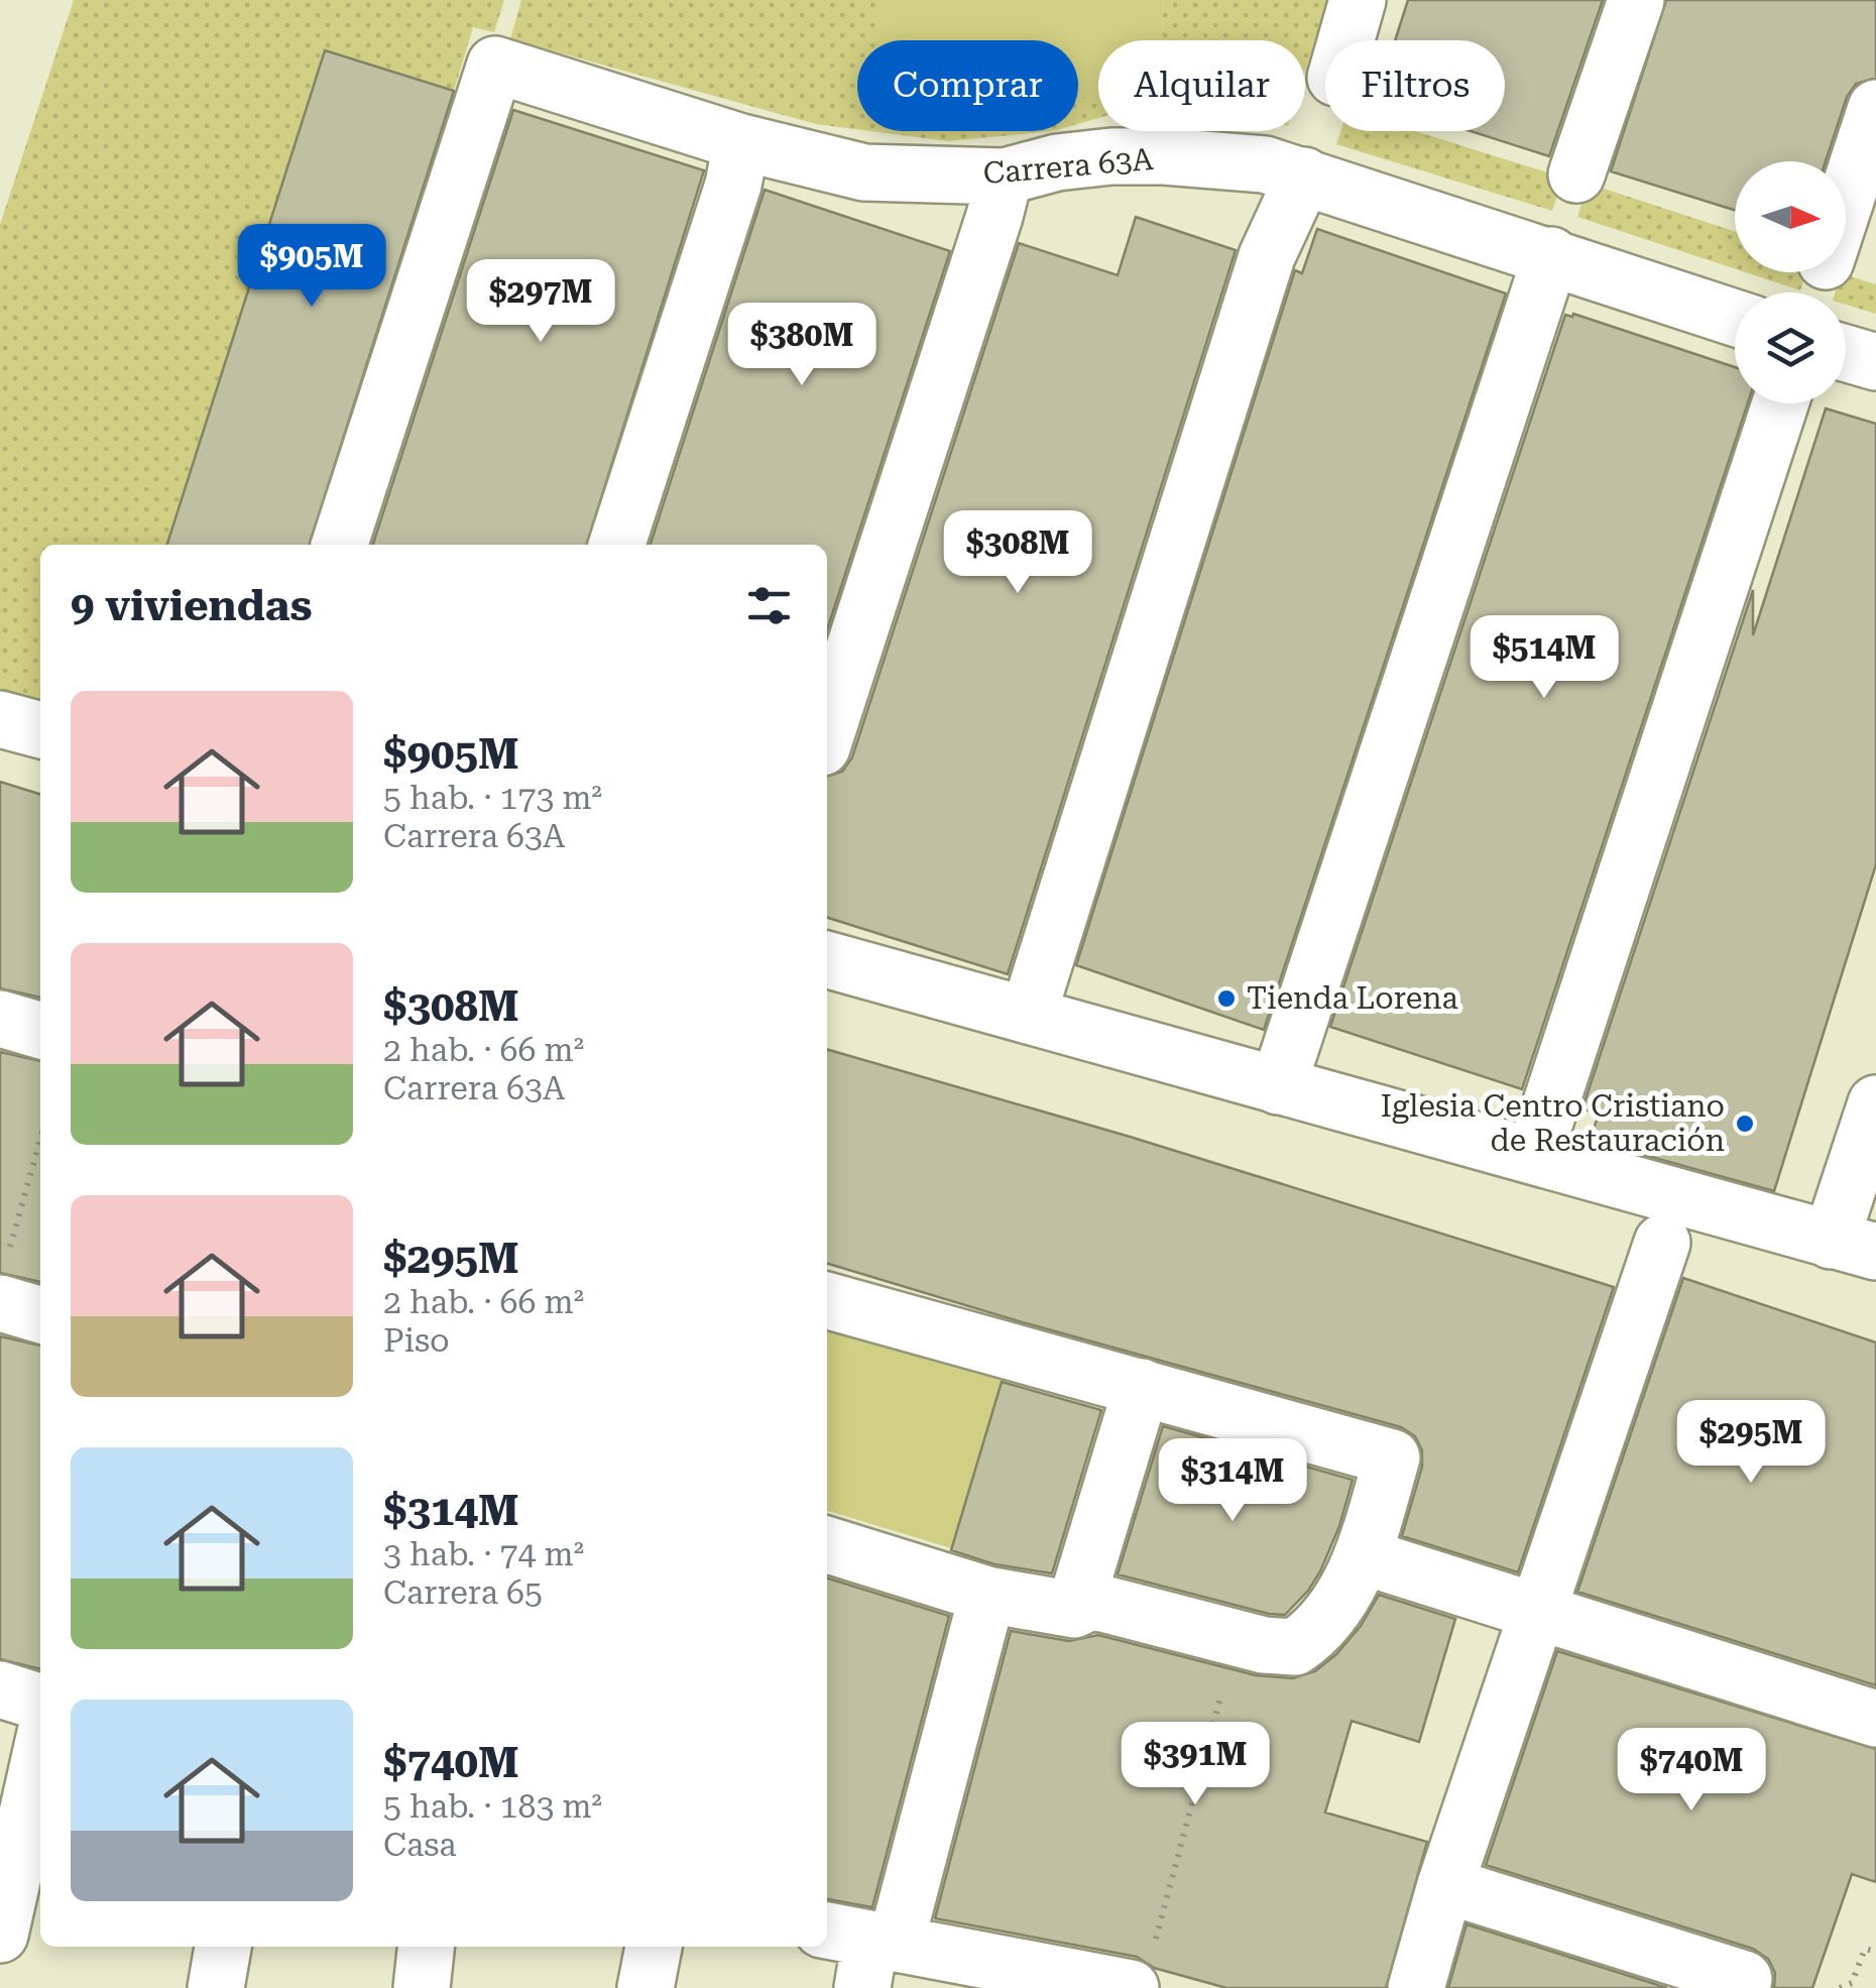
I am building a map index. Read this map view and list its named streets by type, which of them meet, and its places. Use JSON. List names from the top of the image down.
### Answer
{
  "streets": {
    "street": ["Carrera 63A"]
  },
  "places": ["Tienda Lorena", "Iglesia Centro Cristiano de Restauración"],
  "north": "right",
  "page": {
    "chip": ["Comprar", "Alquilar", "Filtros"],
    "price": [
      "$905M",
      "$297M",
      "$380M",
      "$308M",
      "$514M",
      "$295M",
      "$314M",
      "$391M",
      "$740M"
    ],
    "heading": "9 viviendas",
    "list": [
      {
        "name": "$905M",
        "note": "5 hab. · 173 m² · Carrera 63A"
      },
      {
        "name": "$308M",
        "note": "2 hab. · 66 m² · Carrera 63A"
      },
      {
        "name": "$295M",
        "note": "2 hab. · 66 m² · Piso"
      },
      {
        "name": "$314M",
        "note": "3 hab. · 74 m² · Carrera 65"
      },
      {
        "name": "$740M",
        "note": "5 hab. · 183 m² · Casa"
      }
    ]
  }
}
